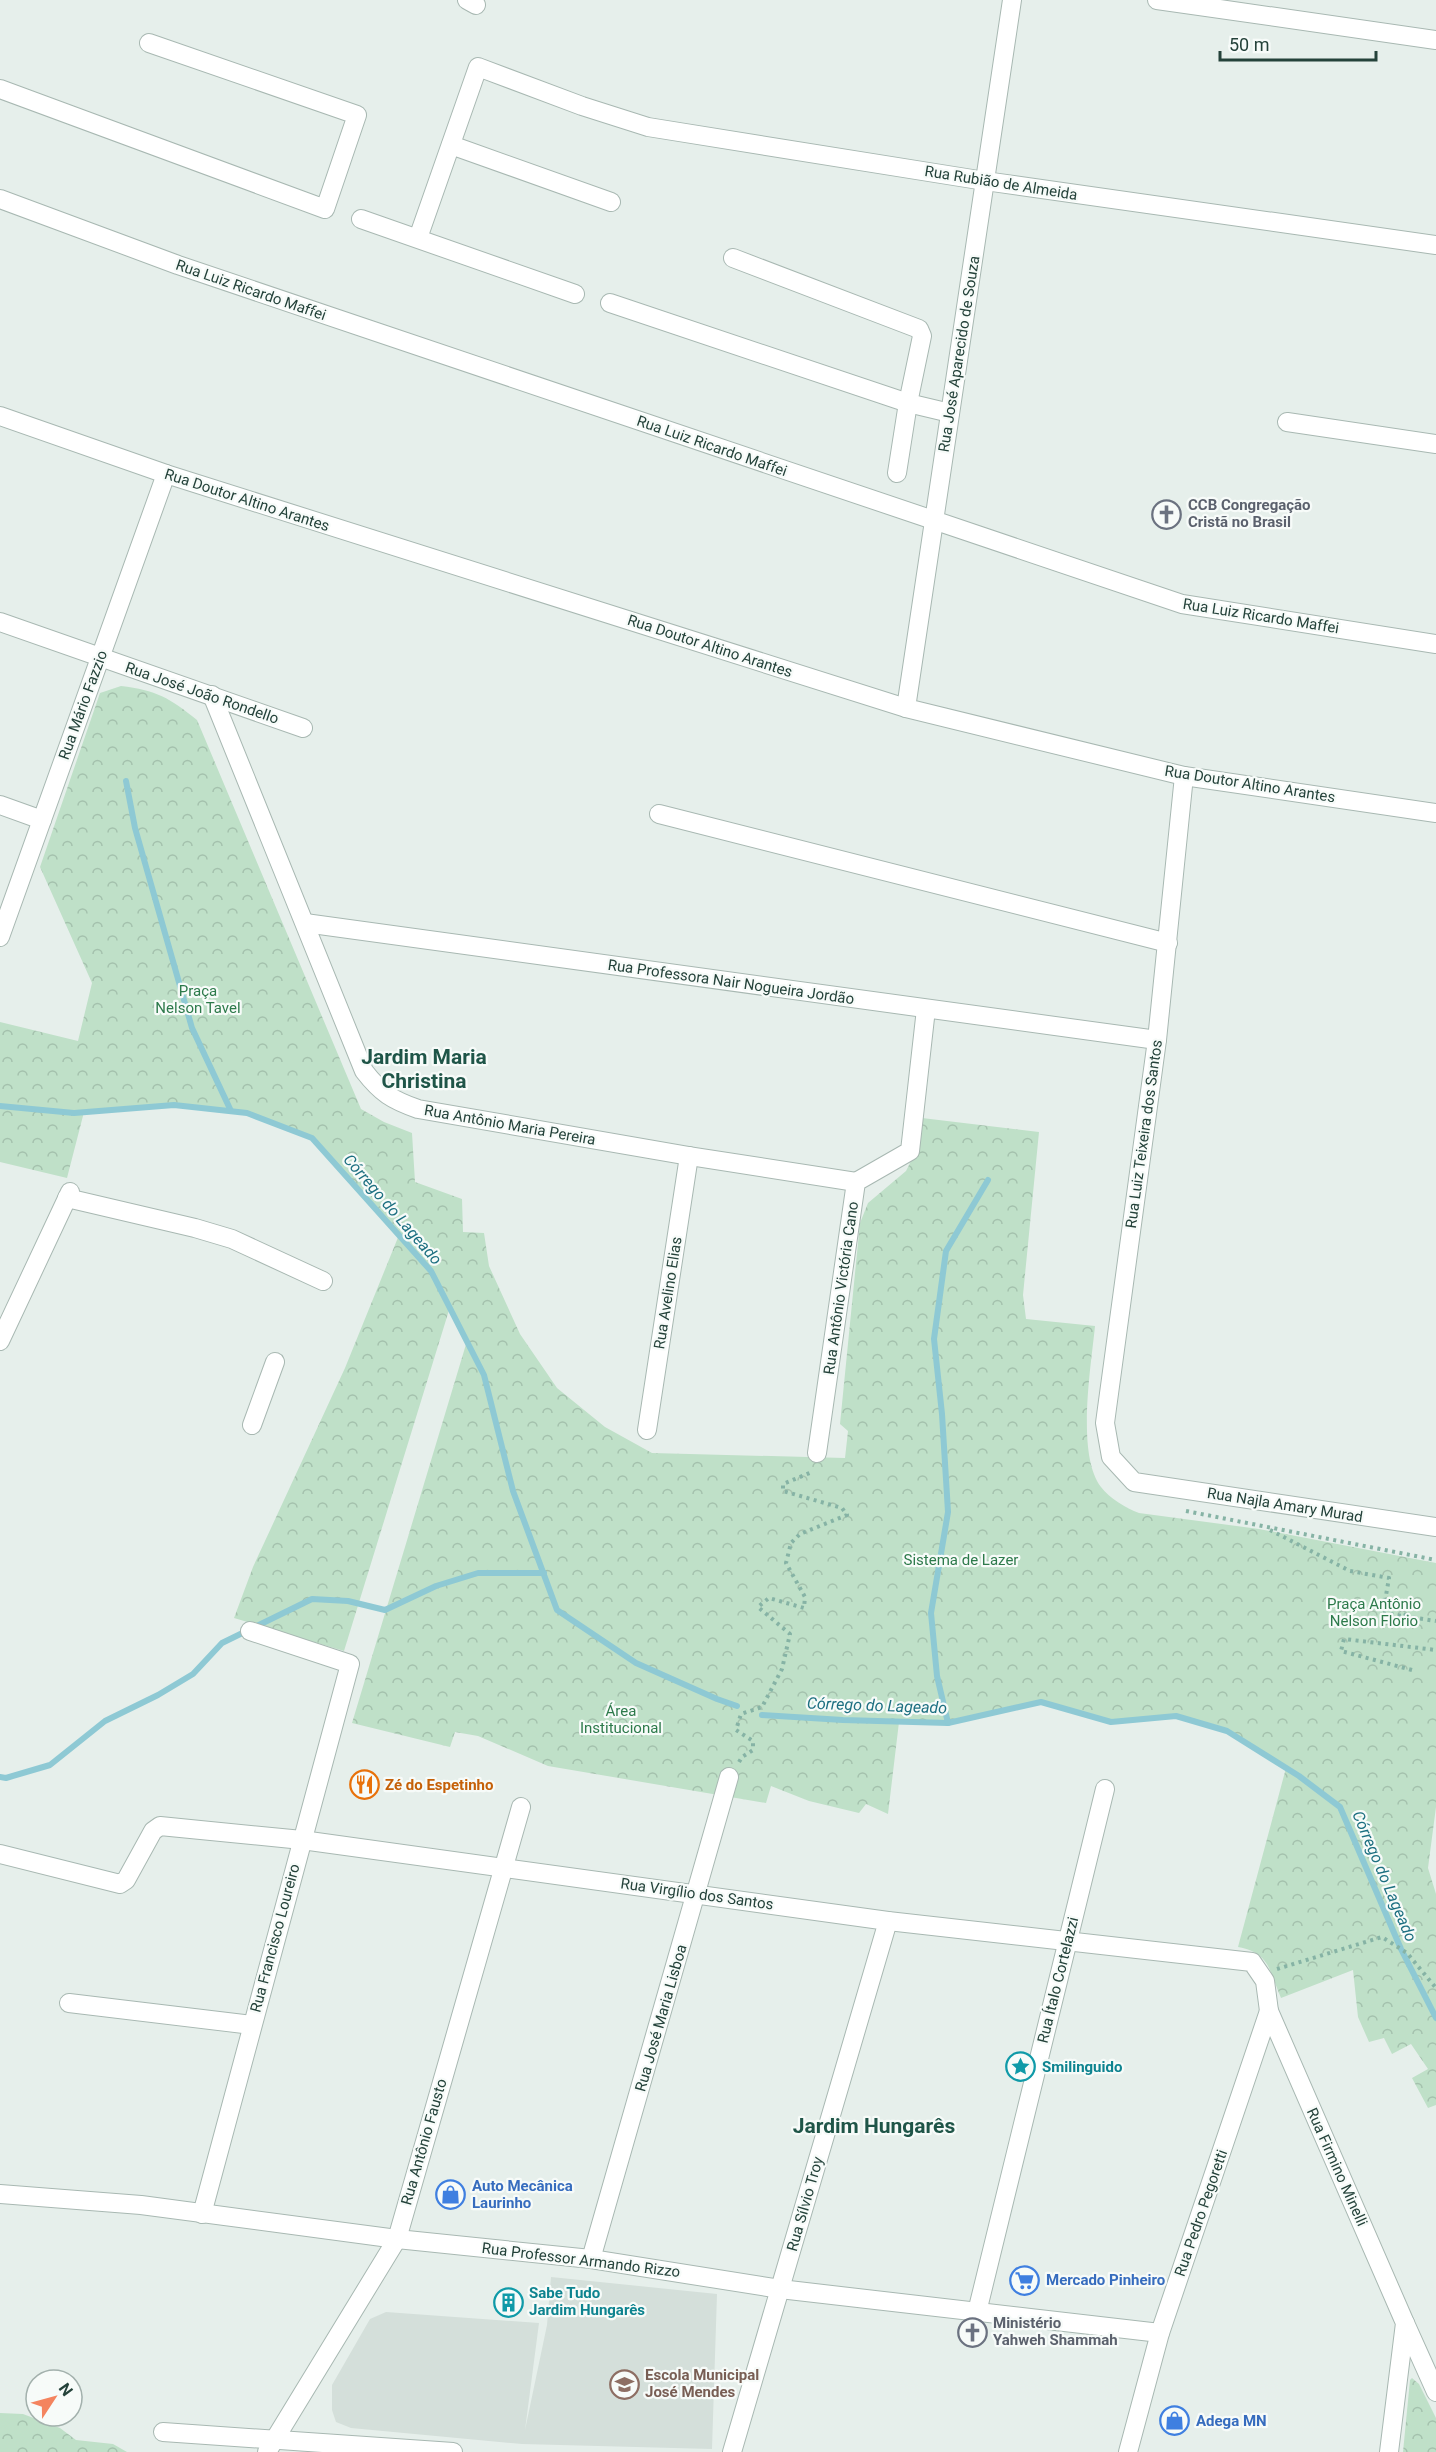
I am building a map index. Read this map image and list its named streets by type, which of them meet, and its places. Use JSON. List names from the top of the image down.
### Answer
{
  "streets": {
    "street": [
      "Rua Rubião de Almeida",
      "Rua Luiz Ricardo Maffei",
      "Rua José Aparecido de Souza",
      "Rua Doutor Altino Arantes",
      "Rua José João Rondello",
      "Rua Mário Fazzio",
      "Rua Professora Nair Nogueira Jordão",
      "Rua Antônio Maria Pereira",
      "Rua Luiz Teixeira dos Santos",
      "Rua Antônio Victória Cano",
      "Rua Avelino Elias",
      "Rua Najla Amary Murad",
      "Rua Virgílio dos Santos",
      "Rua Francisco Loureiro",
      "Rua Ítalo Cortelazzi",
      "Rua José Maria Lisboa",
      "Rua Antônio Fausto",
      "Rua Firmino Minelli",
      "Rua Sílvio Troy",
      "Rua Pedro Pegoretti",
      "Rua Professor Armando Rizzo"
    ]
  },
  "crossings": [
    ["Rua Rubião de Almeida", "Rua José Aparecido de Souza"],
    ["Rua Luiz Ricardo Maffei", "Rua José Aparecido de Souza"],
    ["Rua José Aparecido de Souza", "Rua Doutor Altino Arantes"],
    ["Rua Doutor Altino Arantes", "Rua Mário Fazzio"],
    ["Rua Doutor Altino Arantes", "Rua Luiz Teixeira dos Santos"],
    ["Rua José João Rondello", "Rua Mário Fazzio"],
    ["Rua José João Rondello", "Rua Antônio Maria Pereira"],
    ["Rua Professora Nair Nogueira Jordão", "Rua Antônio Maria Pereira"],
    ["Rua Professora Nair Nogueira Jordão", "Rua Luiz Teixeira dos Santos"],
    ["Rua Professora Nair Nogueira Jordão", "Rua Antônio Victória Cano"],
    ["Rua Antônio Maria Pereira", "Rua Antônio Victória Cano"],
    ["Rua Antônio Maria Pereira", "Rua Avelino Elias"],
    ["Rua Luiz Teixeira dos Santos", "Rua Najla Amary Murad"],
    ["Rua Virgílio dos Santos", "Rua Francisco Loureiro"],
    ["Rua Virgílio dos Santos", "Rua Ítalo Cortelazzi"],
    ["Rua Virgílio dos Santos", "Rua José Maria Lisboa"],
    ["Rua Virgílio dos Santos", "Rua Antônio Fausto"],
    ["Rua Virgílio dos Santos", "Rua Sílvio Troy"],
    ["Rua Francisco Loureiro", "Rua Professor Armando Rizzo"],
    ["Rua Ítalo Cortelazzi", "Rua Professor Armando Rizzo"],
    ["Rua José Maria Lisboa", "Rua Professor Armando Rizzo"],
    ["Rua Antônio Fausto", "Rua Professor Armando Rizzo"],
    ["Rua Firmino Minelli", "Rua Pedro Pegoretti"],
    ["Rua Sílvio Troy", "Rua Professor Armando Rizzo"],
    ["Rua Pedro Pegoretti", "Rua Professor Armando Rizzo"]
  ],
  "districts": ["Jardim Maria Christina", "Jardim Hungarês"],
  "water": ["Córrego do Lageado"],
  "parks": [
    "Praça Nelson Tavel",
    "Sistema de Lazer",
    "Praça Antônio Nelson Florio",
    "Área Institucional"
  ],
  "places": {
    "church": ["CCB Congregação Cristã no Brasil", "Ministério Yahweh Shammah"],
    "restaurant": ["Zé do Espetinho"],
    "place": ["Smilinguido"],
    "shop": ["Auto Mecânica Laurinho", "Adega MN"],
    "supermarket": ["Mercado Pinheiro"],
    "building": ["Sabe Tudo Jardim Hungarês"],
    "school or university": ["Escola Municipal José Mendes"]
  },
  "scale_bar": "50 m",
  "north": "top right"
}
